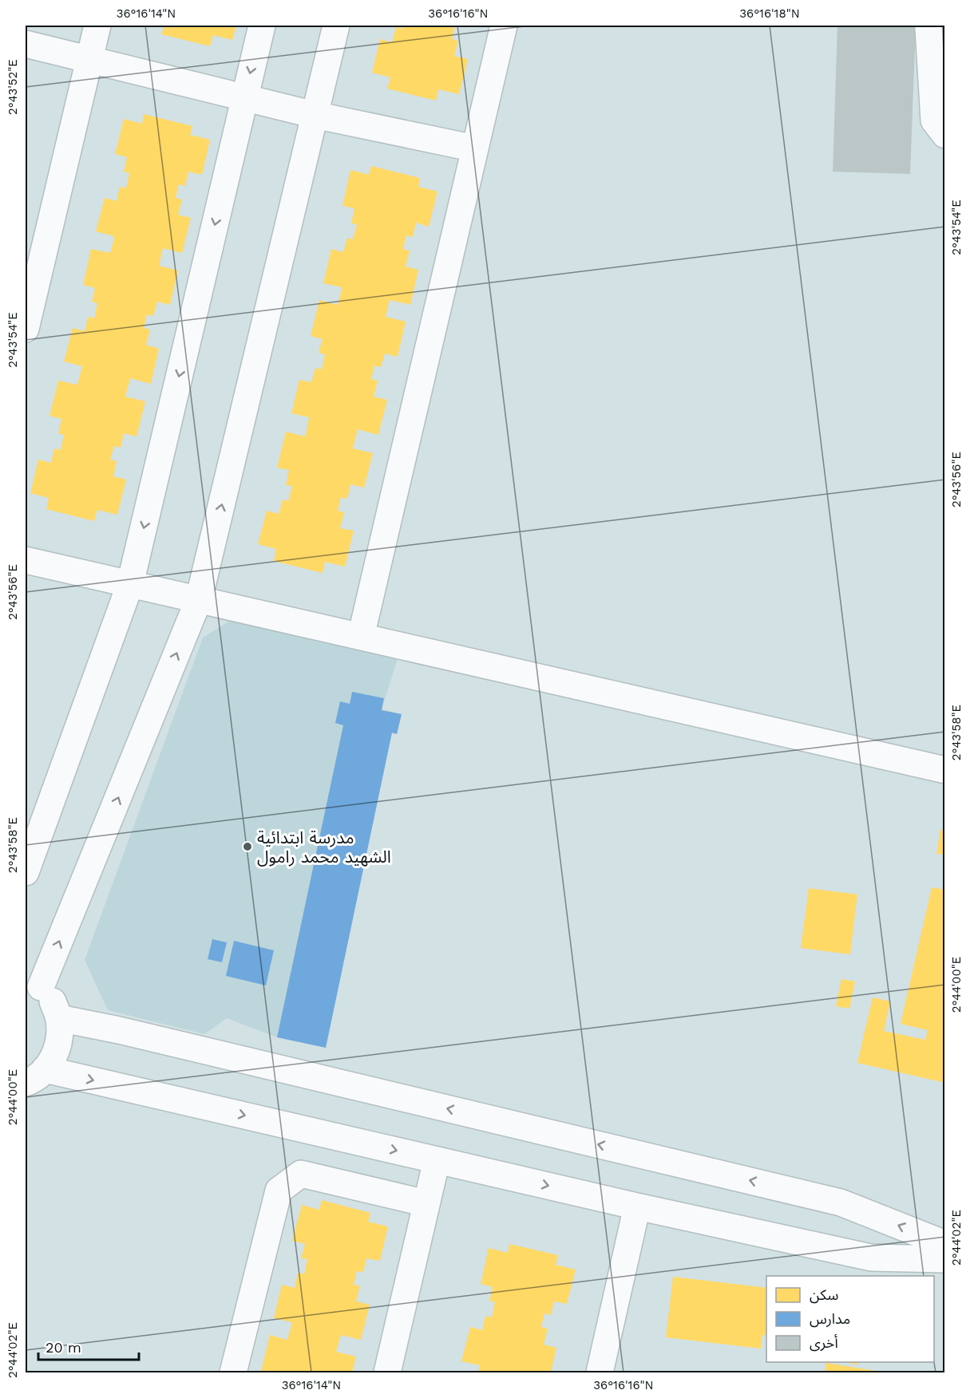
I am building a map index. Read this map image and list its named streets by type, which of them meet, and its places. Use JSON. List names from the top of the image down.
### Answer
{
  "places": ["مدرسة ابتدائية الشهيد محمد رامول"],
  "legend": ["سكن", "مدارس", "أخرى"],
  "scale_bar": "20 m",
  "coordinates": [
    "36°16'14\"N",
    "36°16'16\"N",
    "36°16'18\"N",
    "2°43'52\"E",
    "2°43'54\"E",
    "2°43'56\"E",
    "2°43'58\"E",
    "2°44'00\"E",
    "2°44'02\"E"
  ]
}
